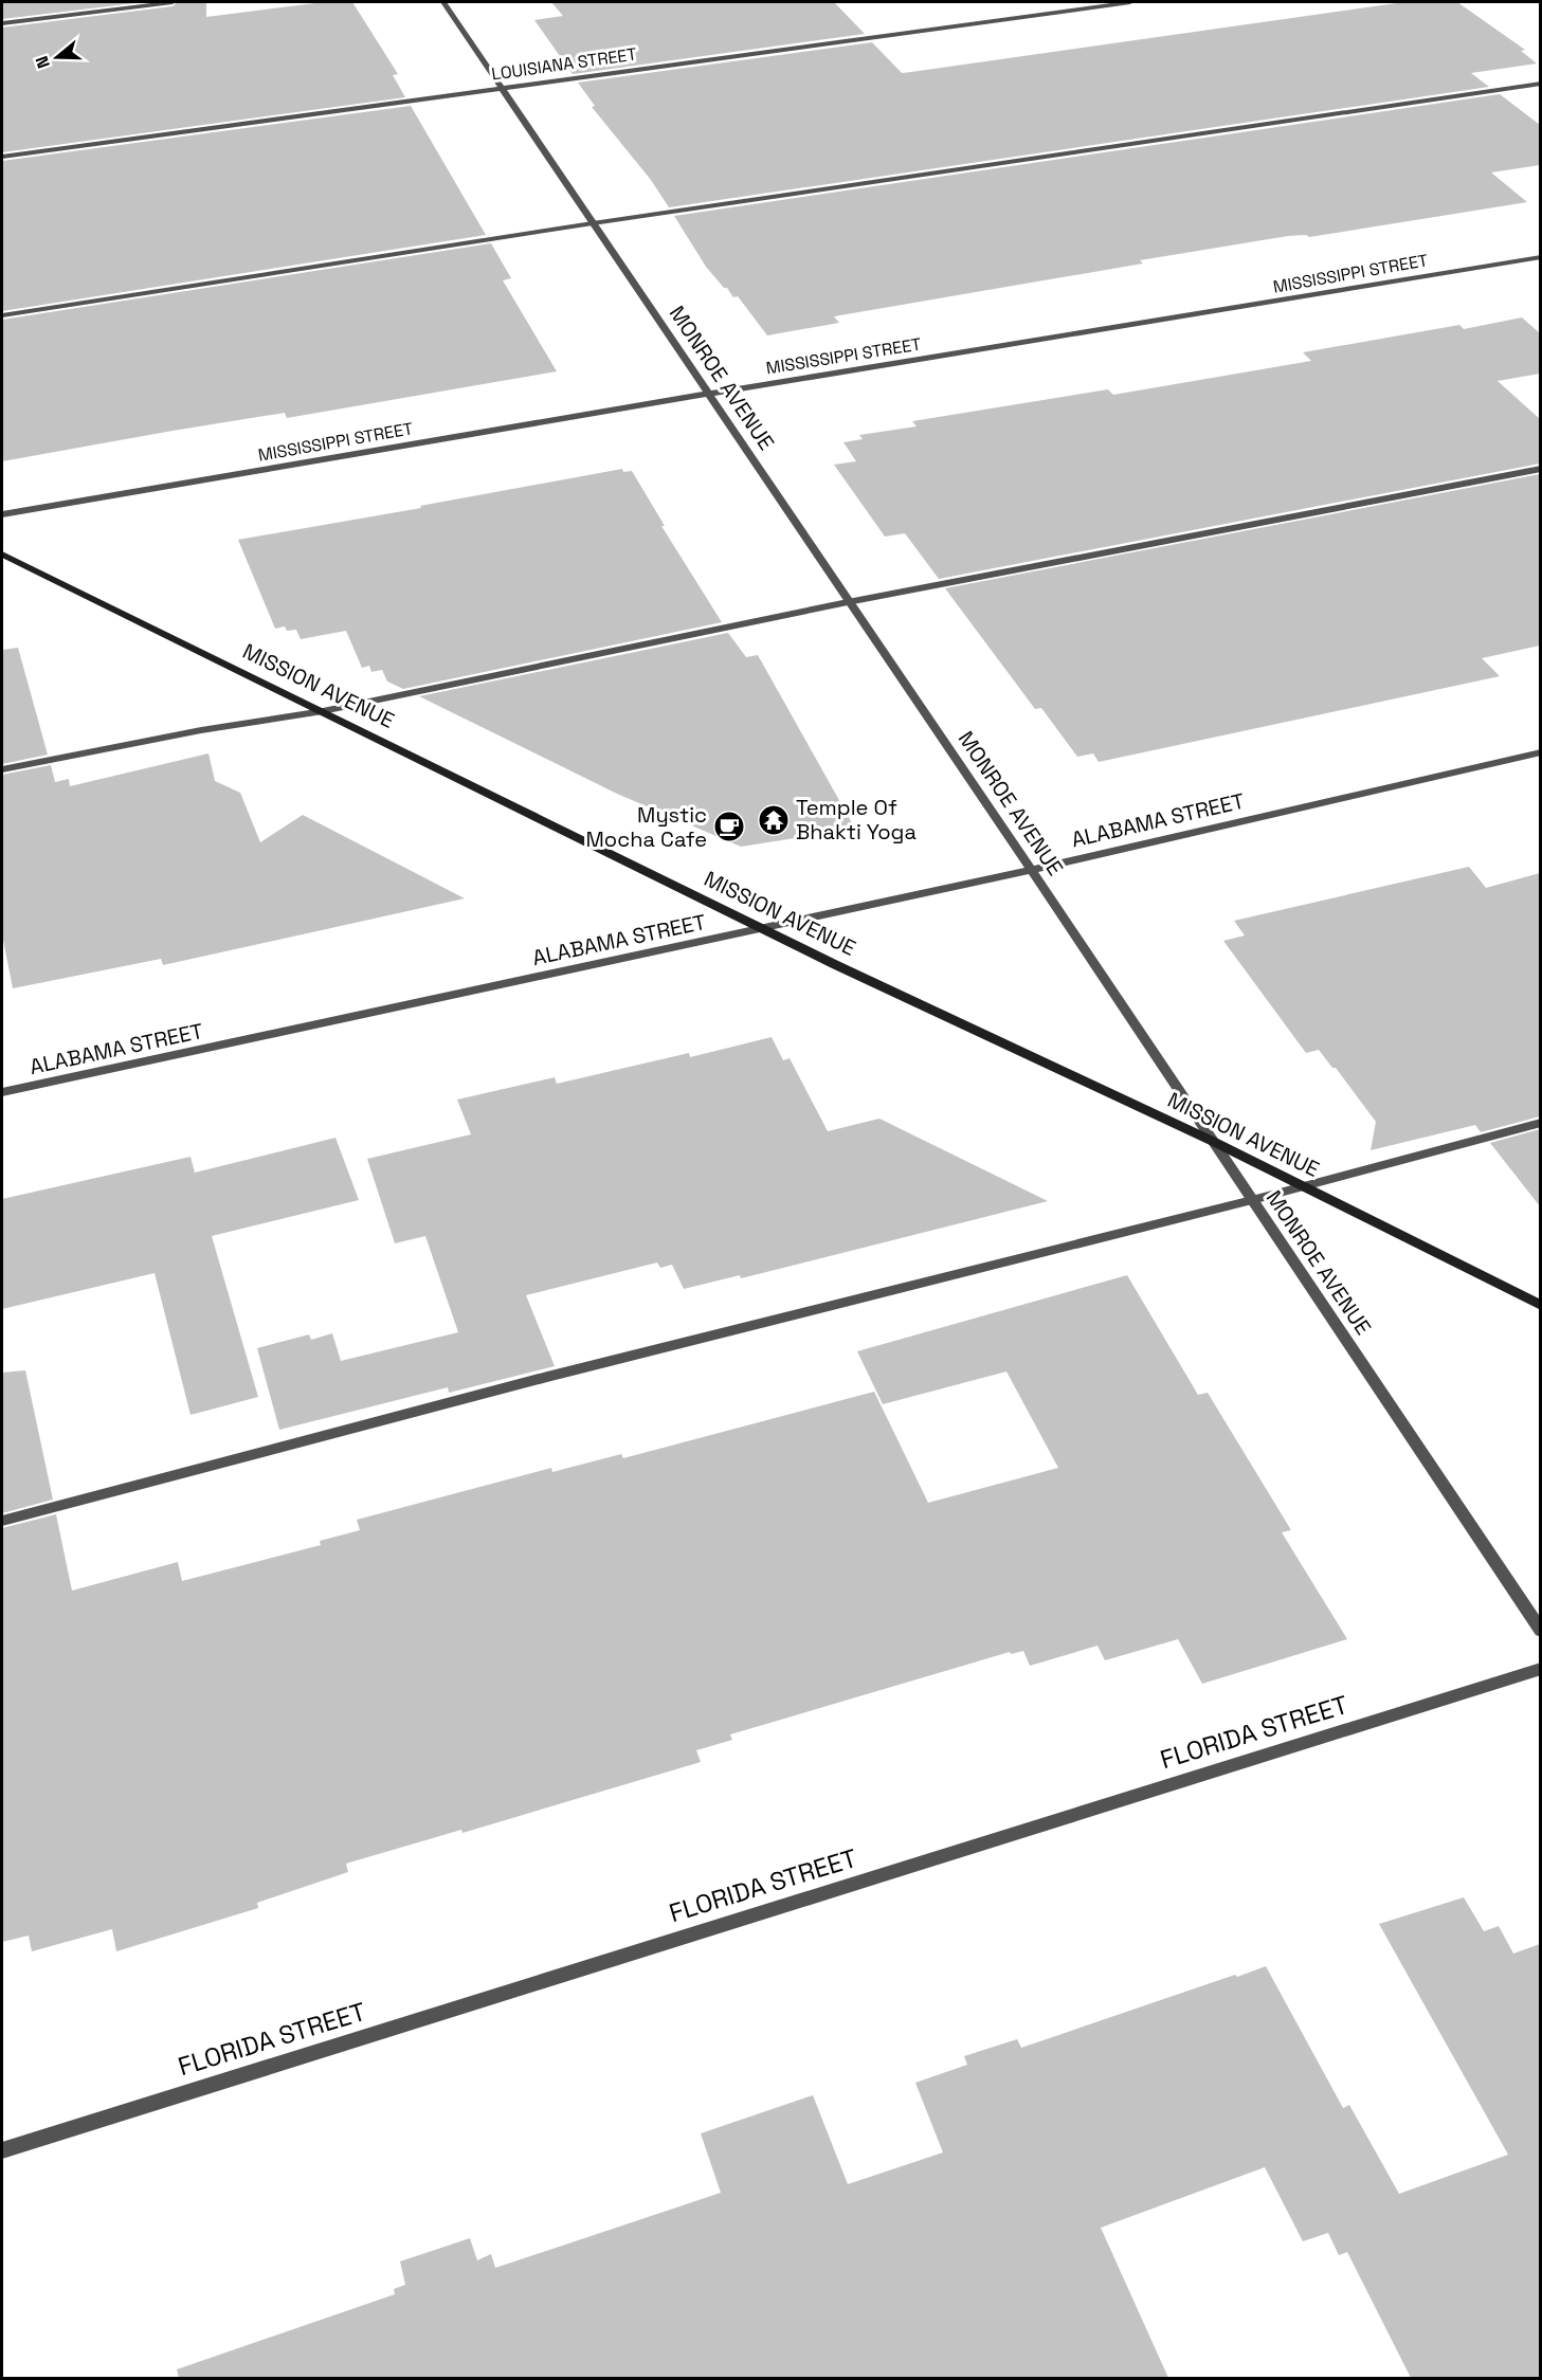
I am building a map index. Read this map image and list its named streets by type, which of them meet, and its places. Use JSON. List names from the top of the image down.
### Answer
{
  "streets": {
    "main road": ["MISSION AVENUE"],
    "street": [
      "LOUISIANA STREET",
      "MISSISSIPPI STREET",
      "MONROE AVENUE",
      "ALABAMA STREET",
      "FLORIDA STREET"
    ]
  },
  "crossings": [
    ["LOUISIANA STREET", "MONROE AVENUE"],
    ["MISSISSIPPI STREET", "MONROE AVENUE"],
    ["MONROE AVENUE", "MISSION AVENUE"],
    ["MONROE AVENUE", "ALABAMA STREET"],
    ["MISSION AVENUE", "ALABAMA STREET"]
  ],
  "places": {
    "temple": ["Temple Of Bhakti Yoga"],
    "cafe": ["Mystic Mocha Cafe"]
  },
  "north": "left"
}
